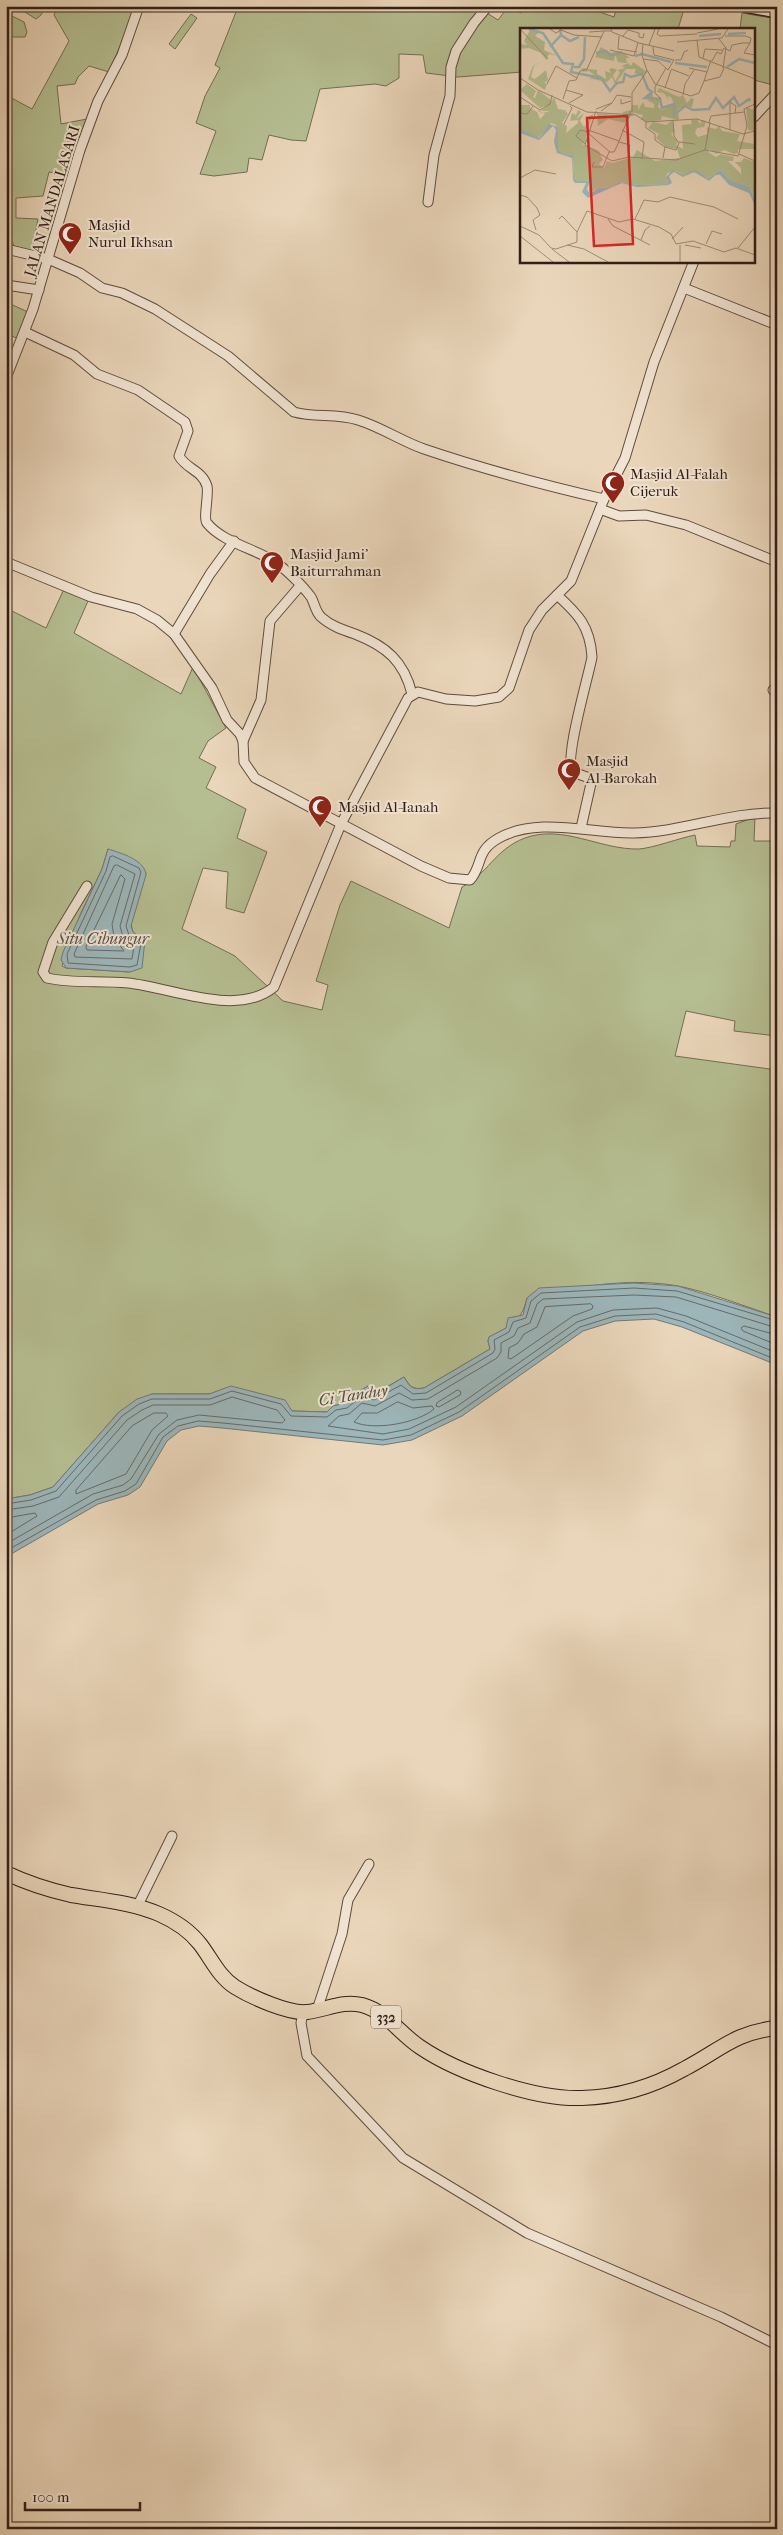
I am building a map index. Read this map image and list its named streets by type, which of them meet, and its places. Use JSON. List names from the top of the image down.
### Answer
{
  "streets": {
    "main road": ["332"],
    "street": ["JALAN MANDALASARI"]
  },
  "water": ["Situ Cibungur", "Ci Tanduy"],
  "places": {
    "mosque": [
      "Masjid Nurul Ikhsan",
      "Masjid Al-Falah Cijeruk",
      "Masjid Jami' Baiturrahman",
      "Masjid Al-Barokah",
      "Masjid Al-Ianah"
    ]
  },
  "scale_bar": "100 m"
}
